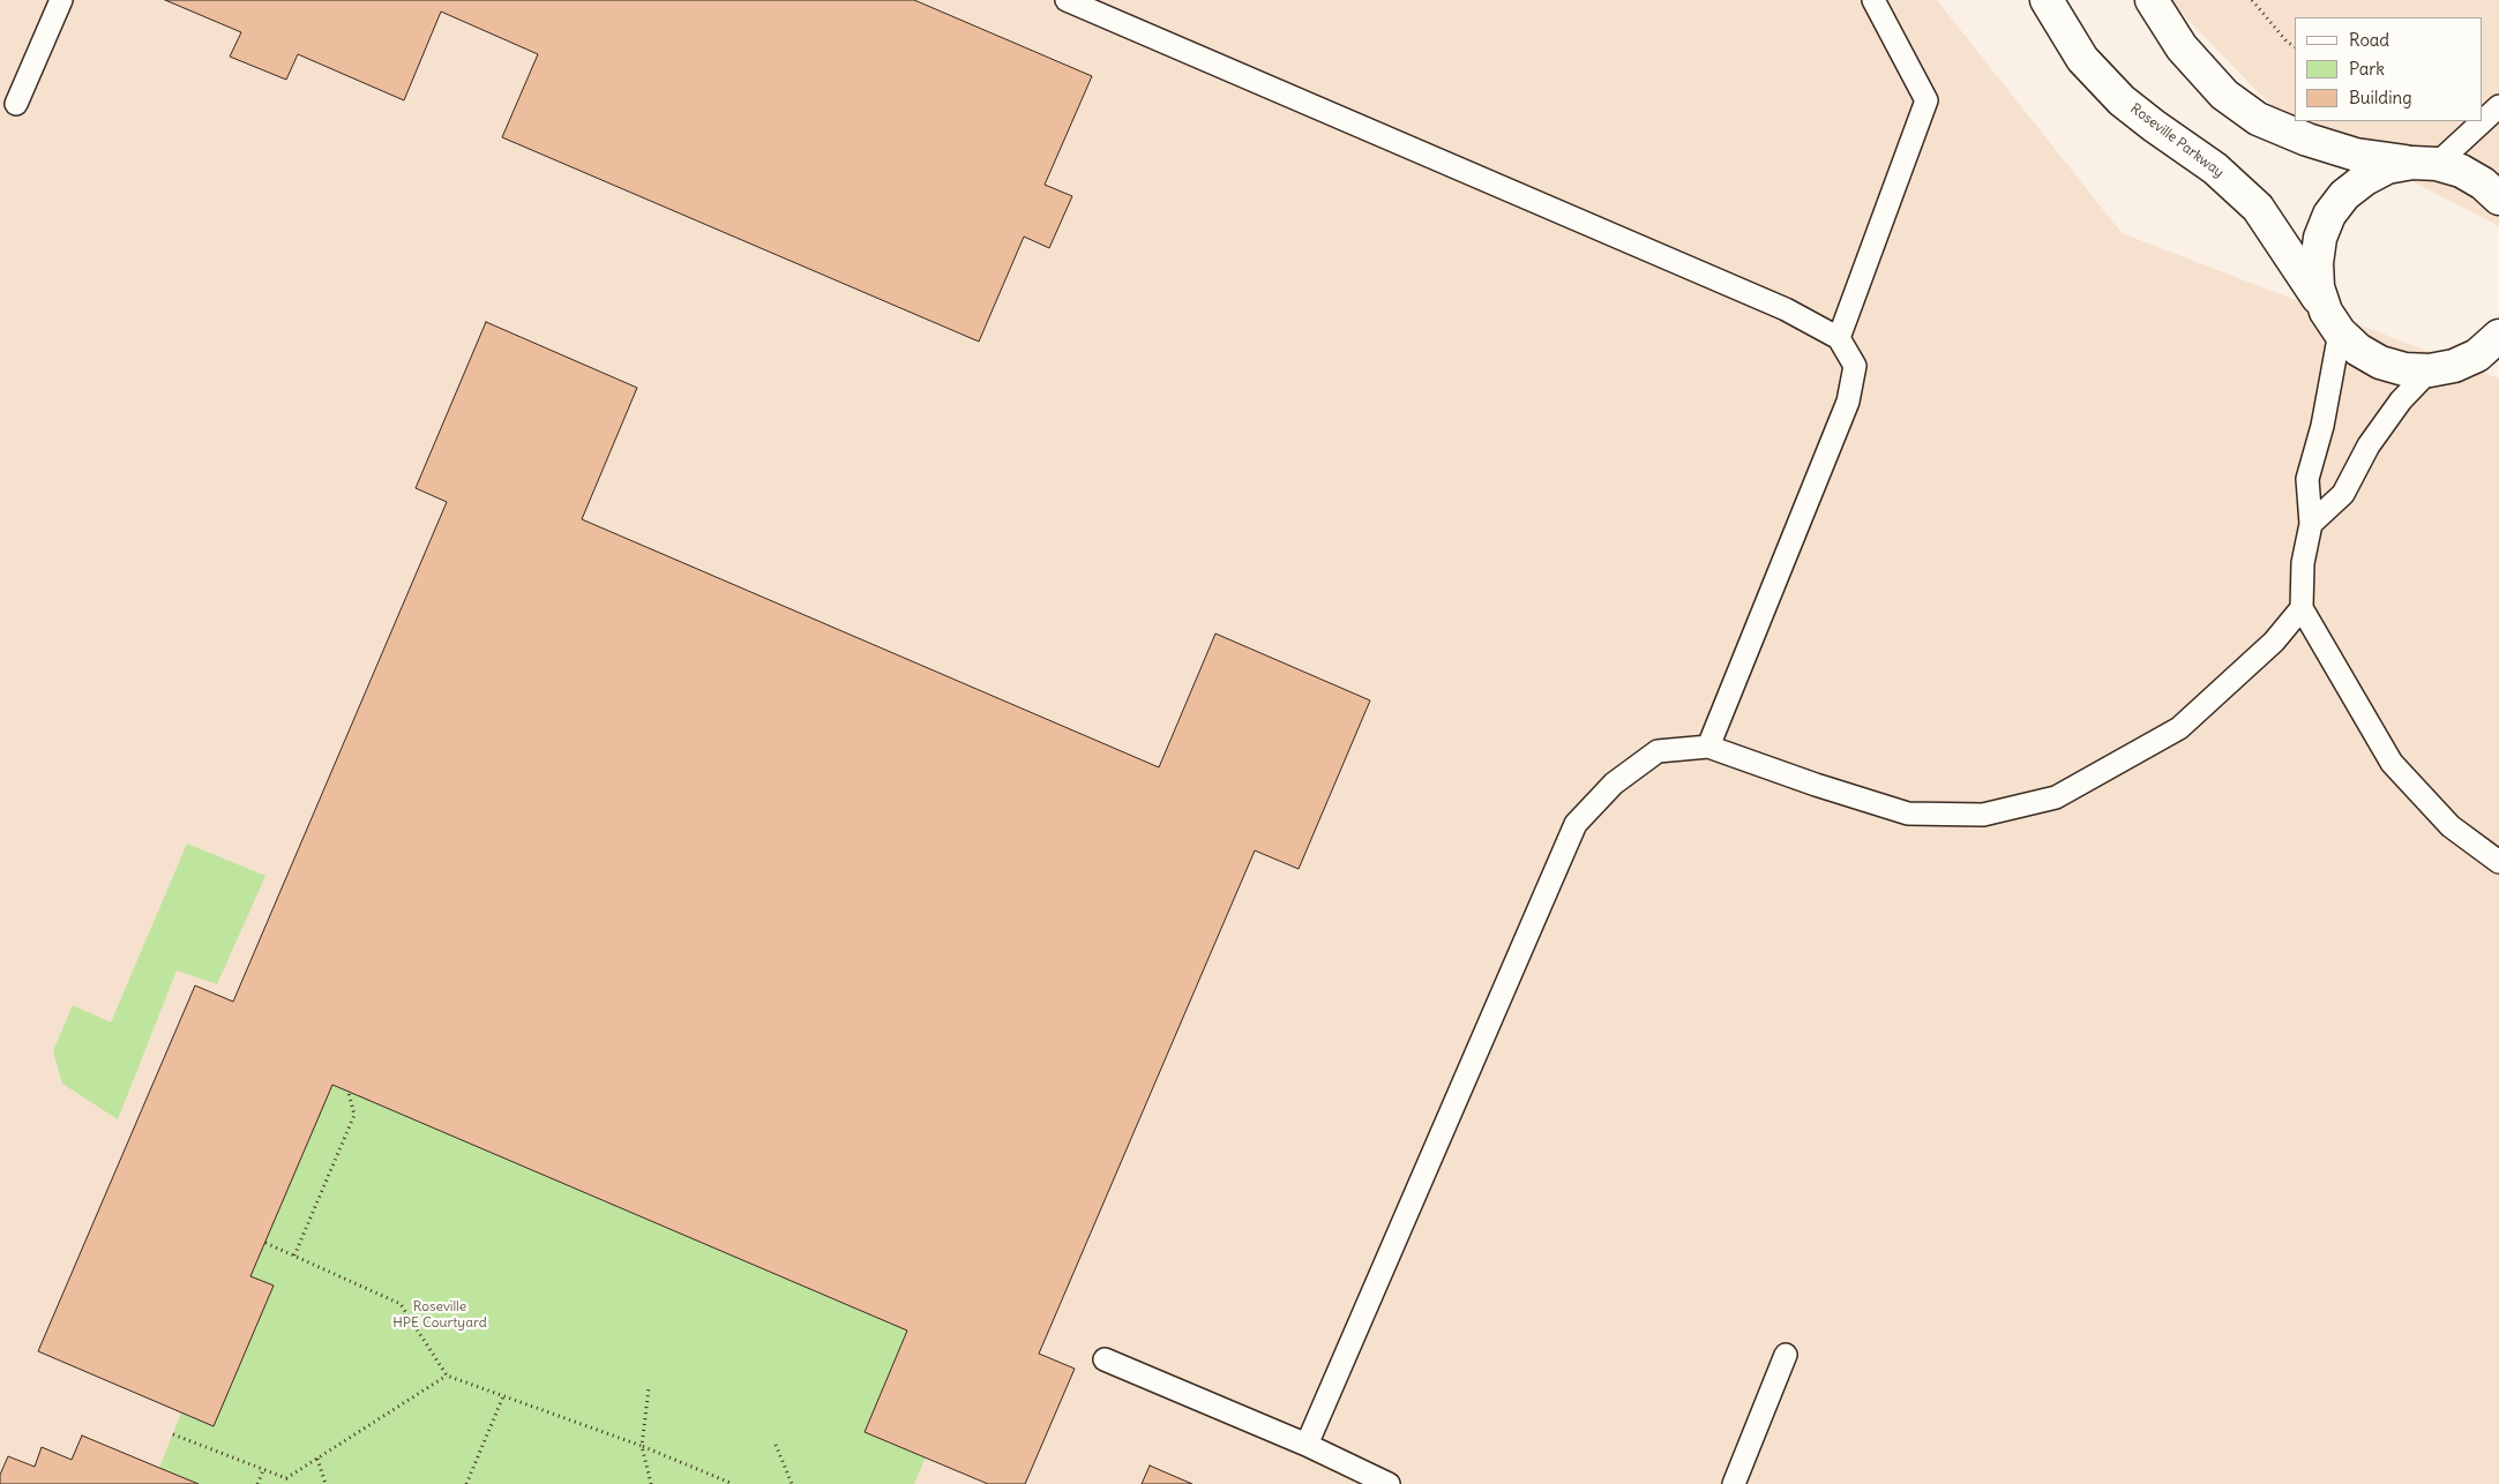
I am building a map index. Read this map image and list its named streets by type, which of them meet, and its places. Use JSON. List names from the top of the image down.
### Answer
{
  "streets": {
    "street": ["Roseville Parkway"]
  },
  "parks": ["Roseville HPE Courtyard"],
  "legend": ["Road", "Park", "Building"]
}
